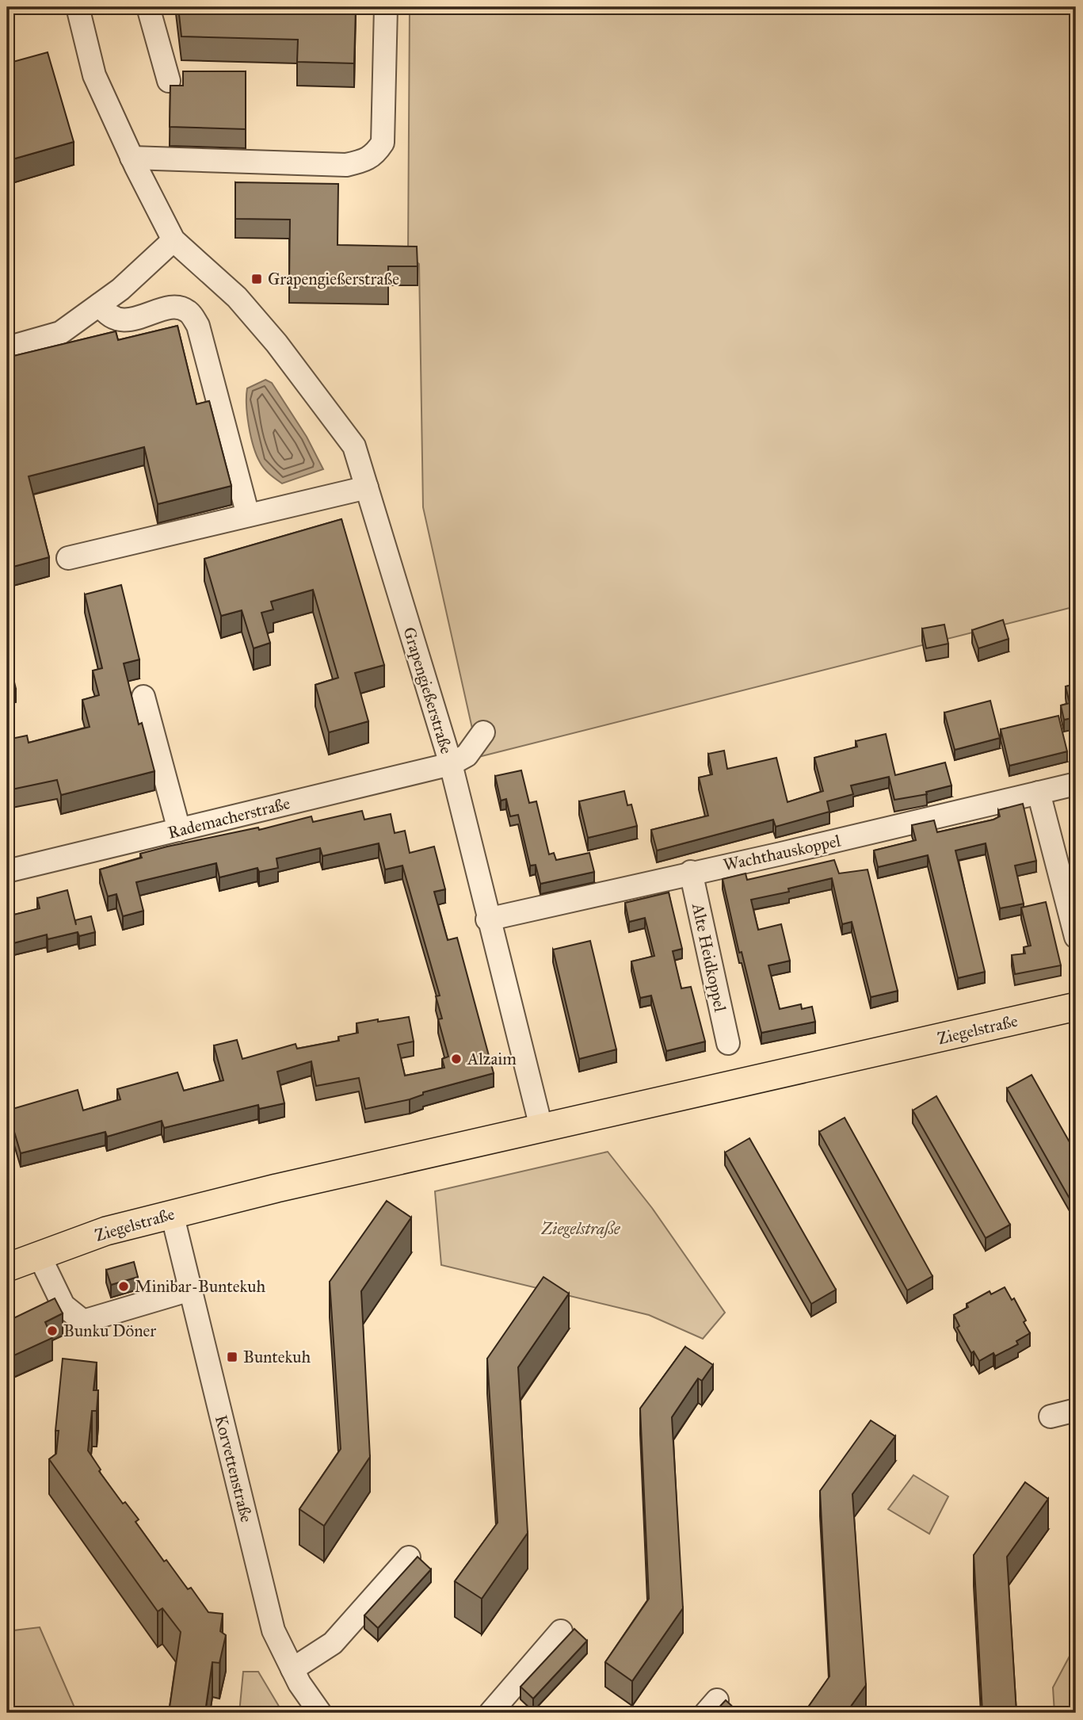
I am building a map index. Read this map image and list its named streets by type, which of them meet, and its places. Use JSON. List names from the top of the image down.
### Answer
{
  "streets": {
    "main road": ["Ziegelstraße"],
    "street": [
      "Grapengießerstraße",
      "Rademacherstraße",
      "Wachthauskoppel",
      "Alte Heidkoppel",
      "Korvettenstraße"
    ]
  },
  "crossings": [
    ["Grapengießerstraße", "Rademacherstraße"],
    ["Grapengießerstraße", "Wachthauskoppel"],
    ["Grapengießerstraße", "Ziegelstraße"],
    ["Wachthauskoppel", "Alte Heidkoppel"],
    ["Ziegelstraße", "Korvettenstraße"]
  ],
  "parks": ["Ziegelstraße"],
  "places": {
    "transit": ["Grapengießerstraße", "Buntekuh"],
    "other": ["Alzaim", "Minibar-Buntekuh", "Bunku Döner"]
  }
}
